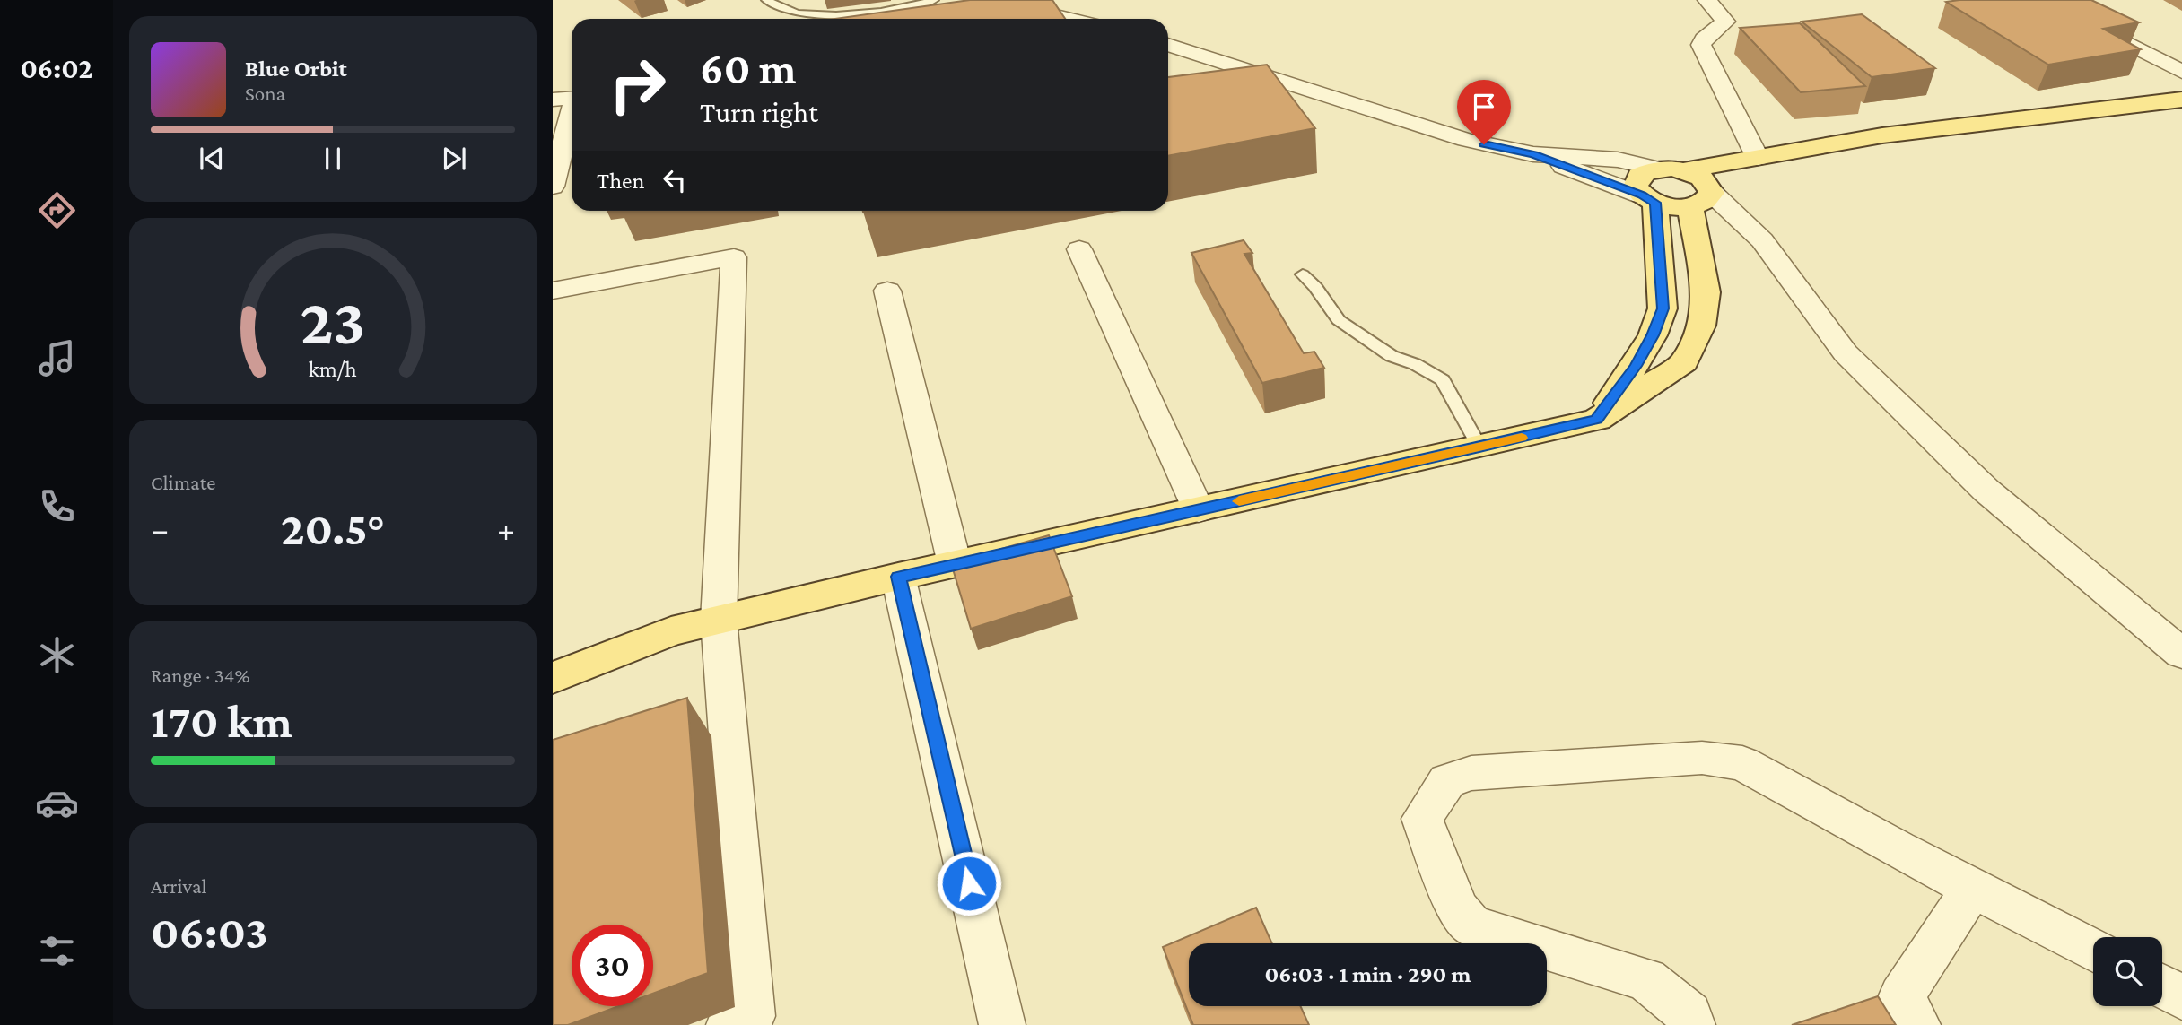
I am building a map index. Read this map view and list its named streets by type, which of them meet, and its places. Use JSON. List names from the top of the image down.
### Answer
{
  "page": {
    "tabs": "06:02",
    "turn": ["60 m", "Turn right"],
    "song": ["Blue Orbit", "Sona"],
    "then": "Then",
    "tile": [
      "Climate",
      ["Range · 34%", "170 km"],
      ["Arrival", "06:03"]
    ],
    "heat": ["−", "20.5°", "+"],
    "limit": "30",
    "trip": "06:03 · 1 min · 290 m",
    "gauge": ["23", "km/h"]
  }
}
